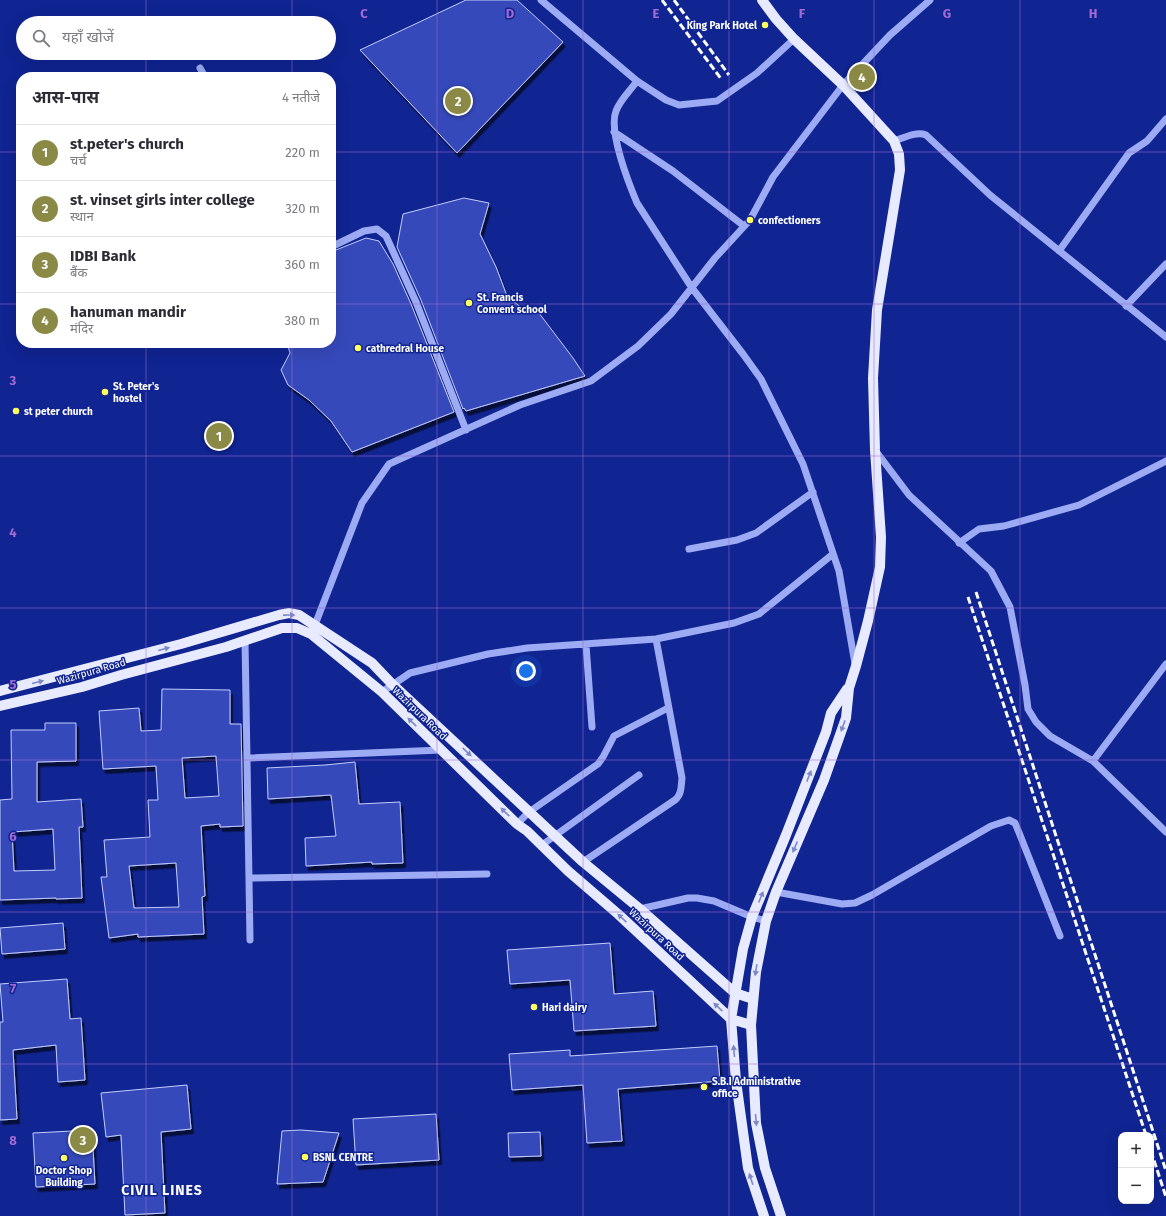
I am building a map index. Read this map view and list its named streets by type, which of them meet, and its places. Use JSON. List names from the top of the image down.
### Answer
{
  "streets": {
    "main road": ["Wazirpura Road"]
  },
  "districts": ["CIVIL LINES"],
  "places": [
    "King Park Hotel",
    "confectioners",
    "St. Francis Convent school",
    "cathredral House",
    "St. Peter's hostel",
    "st peter church",
    "Hari dairy",
    "S.B.I Administrative office",
    "BSNL CENTRE",
    "Doctor Shop Building"
  ],
  "page": {
    "search": "यहाँ खोजें",
    "pins": [
      "4",
      "2",
      "1",
      "3"
    ],
    "heading": ["आस-पास", "4 नतीजे"],
    "list": [
      {
        "mark": "1",
        "name": "st.peter's church",
        "note": "चर्च",
        "value": "220 m"
      },
      {
        "mark": "2",
        "name": "st. vinset girls inter college",
        "note": "स्थान",
        "value": "320 m"
      },
      {
        "mark": "3",
        "name": "IDBI Bank",
        "note": "बैंक",
        "value": "360 m"
      },
      {
        "mark": "4",
        "name": "hanuman mandir",
        "note": "मंदिर",
        "value": "380 m"
      }
    ],
    "map_buttons": ["+", "−"]
  },
  "grid": {
    "columns": [
      "C",
      "D",
      "E",
      "F",
      "G",
      "H"
    ],
    "rows": [
      "3",
      "4",
      "5",
      "6",
      "7",
      "8"
    ]
  }
}
